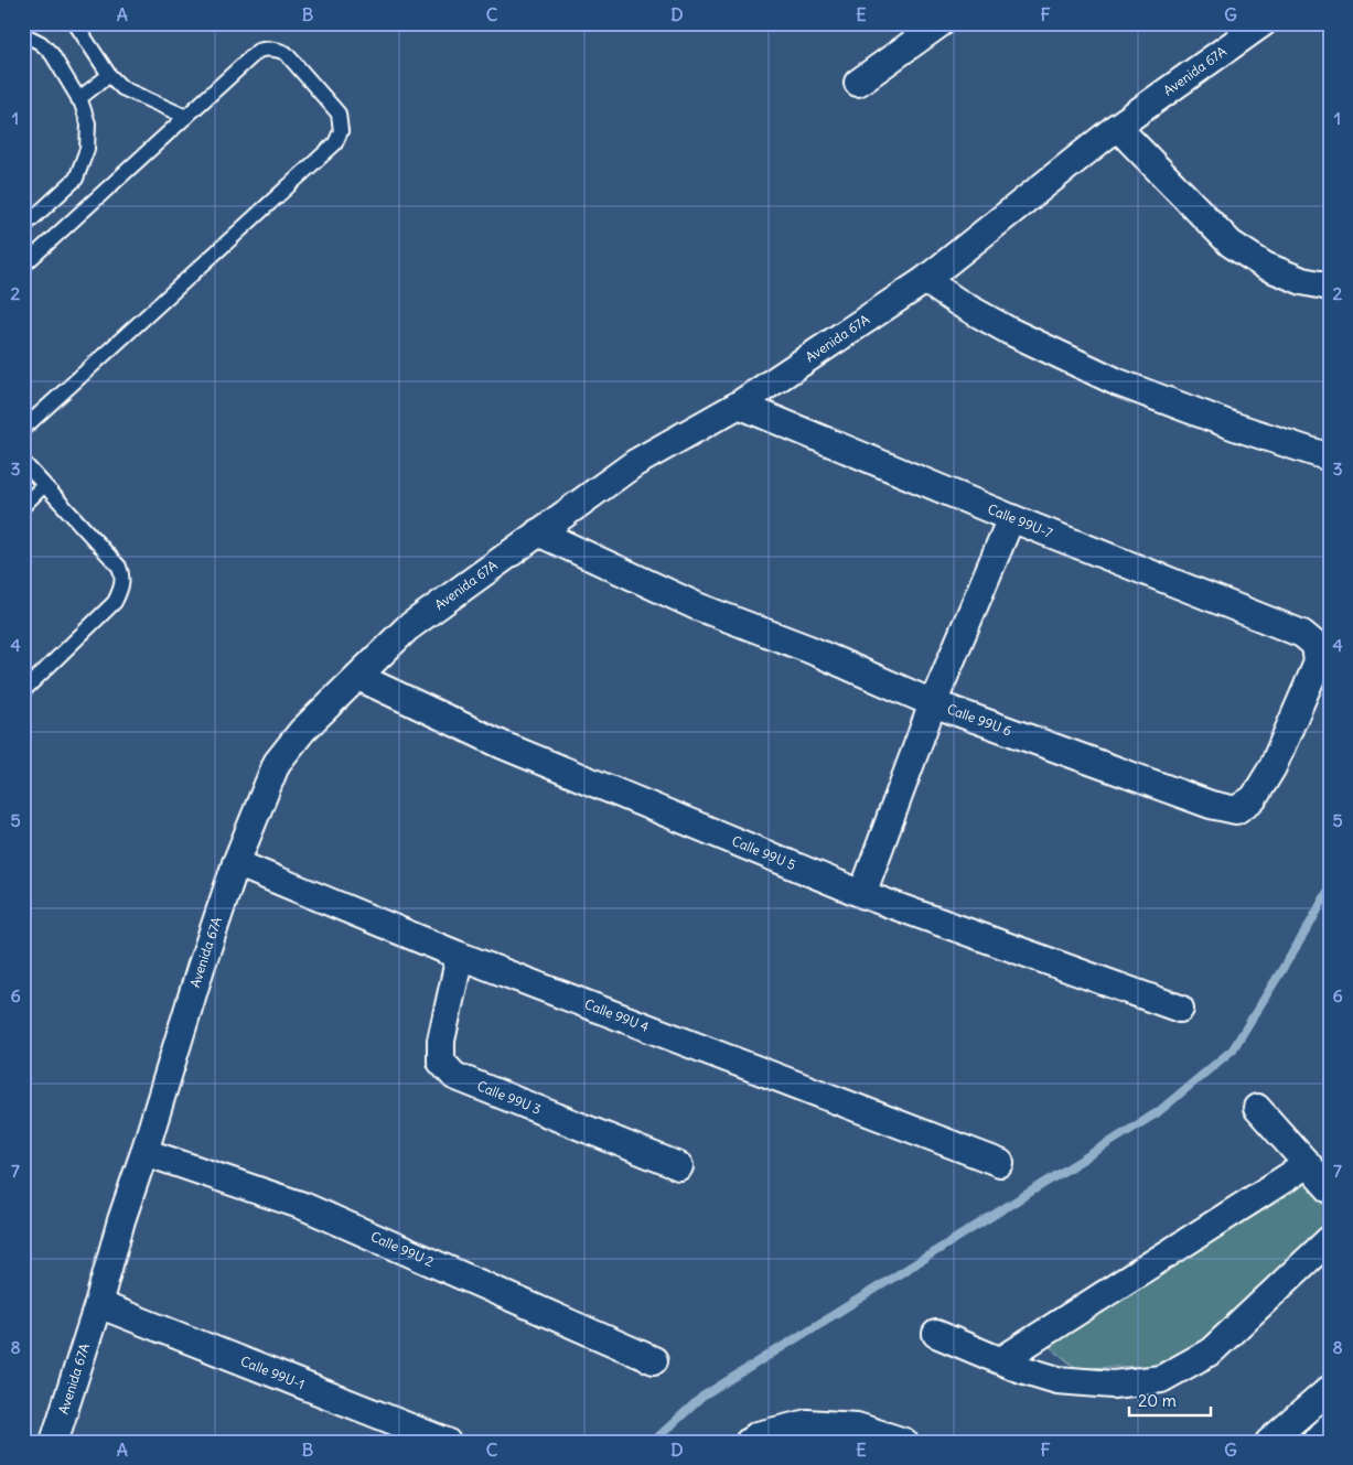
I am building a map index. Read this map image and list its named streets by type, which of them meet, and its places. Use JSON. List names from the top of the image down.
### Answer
{
  "streets": {
    "street": [
      "Avenida 67A",
      "Calle 99U-7",
      "Calle 99U 6",
      "Calle 99U 5",
      "Calle 99U 4",
      "Calle 99U 3",
      "Calle 99U 2",
      "Calle 99U-1"
    ]
  },
  "crossings": [
    ["Avenida 67A", "Calle 99U-7"],
    ["Avenida 67A", "Calle 99U 6"],
    ["Avenida 67A", "Calle 99U 5"],
    ["Avenida 67A", "Calle 99U 4"],
    ["Avenida 67A", "Calle 99U 2"],
    ["Avenida 67A", "Calle 99U-1"],
    ["Calle 99U-7", "Calle 99U 6"],
    ["Calle 99U 4", "Calle 99U 3"]
  ],
  "scale_bar": "20 m",
  "grid": {
    "columns": [
      "A",
      "B",
      "C",
      "D",
      "E",
      "F",
      "G"
    ],
    "rows": [
      "1",
      "2",
      "3",
      "4",
      "5",
      "6",
      "7",
      "8"
    ]
  }
}
